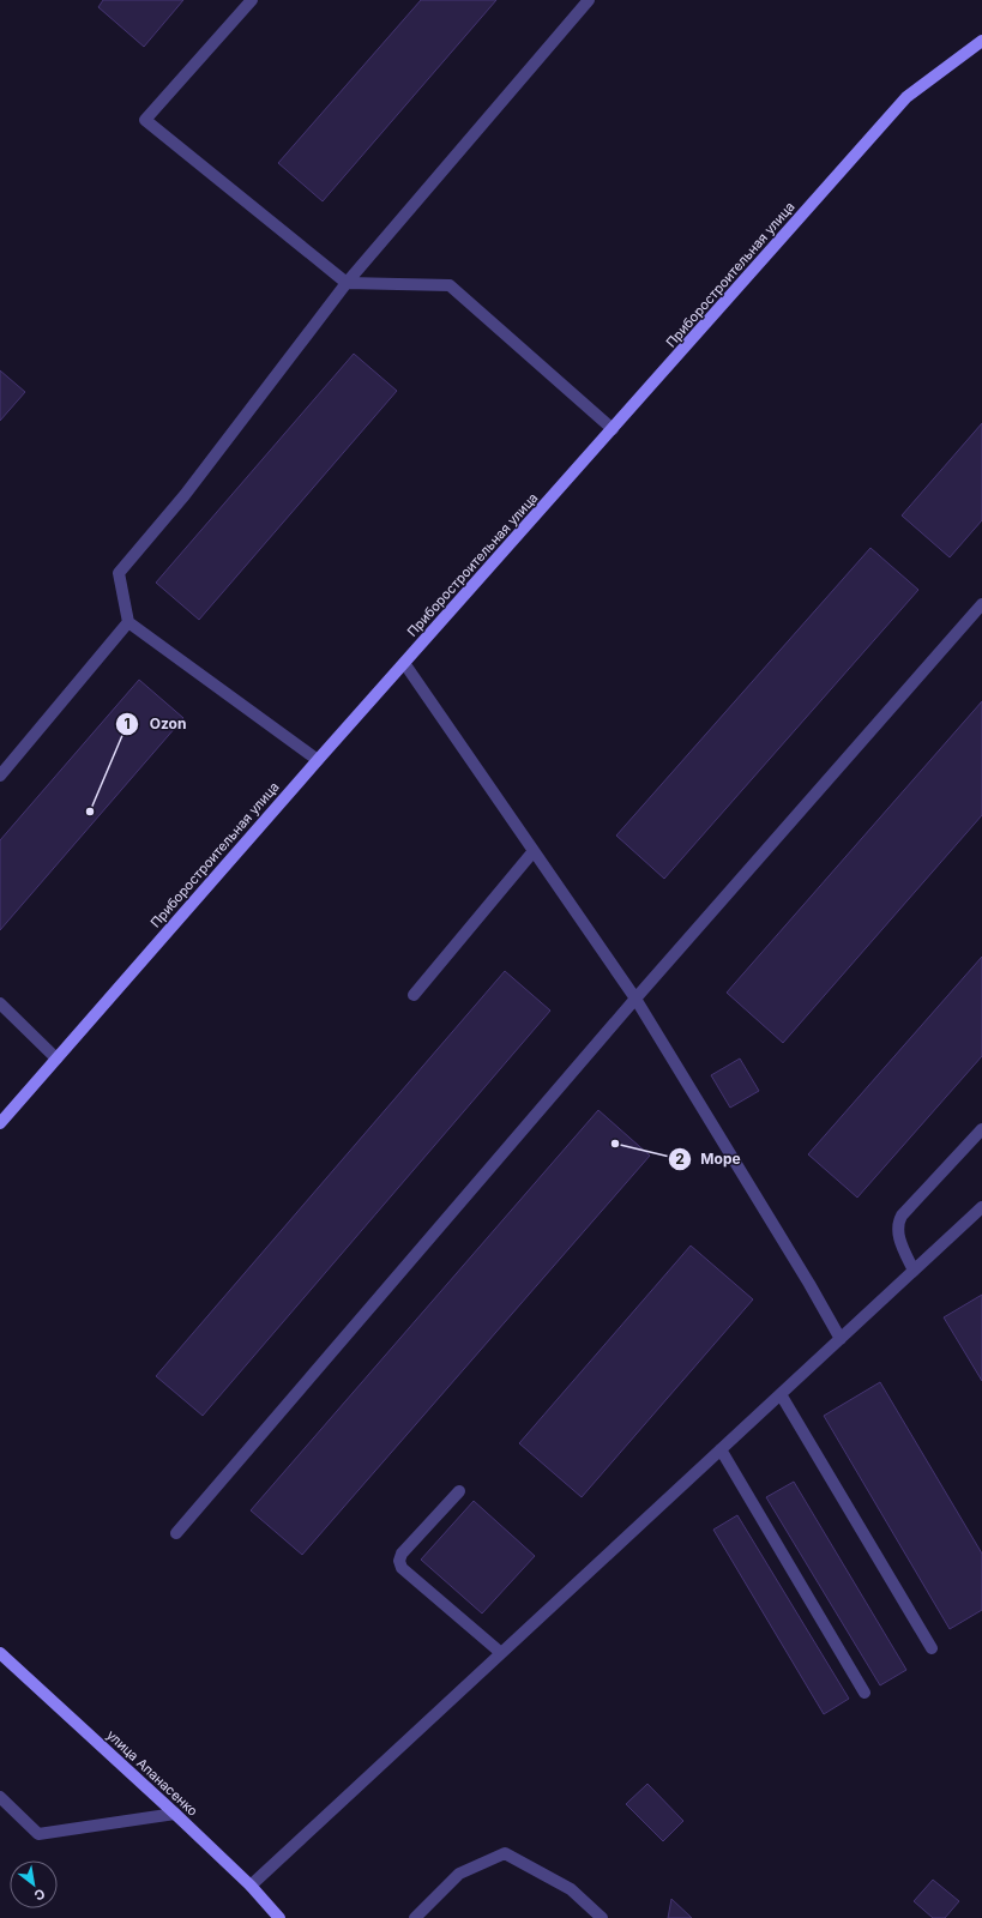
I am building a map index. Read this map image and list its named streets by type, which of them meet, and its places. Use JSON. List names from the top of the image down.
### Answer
{
  "streets": {
    "main road": ["Приборостроительная улица", "улица Апанасенко"]
  },
  "places": ["Ozon", "Море"],
  "north": "bottom right"
}
